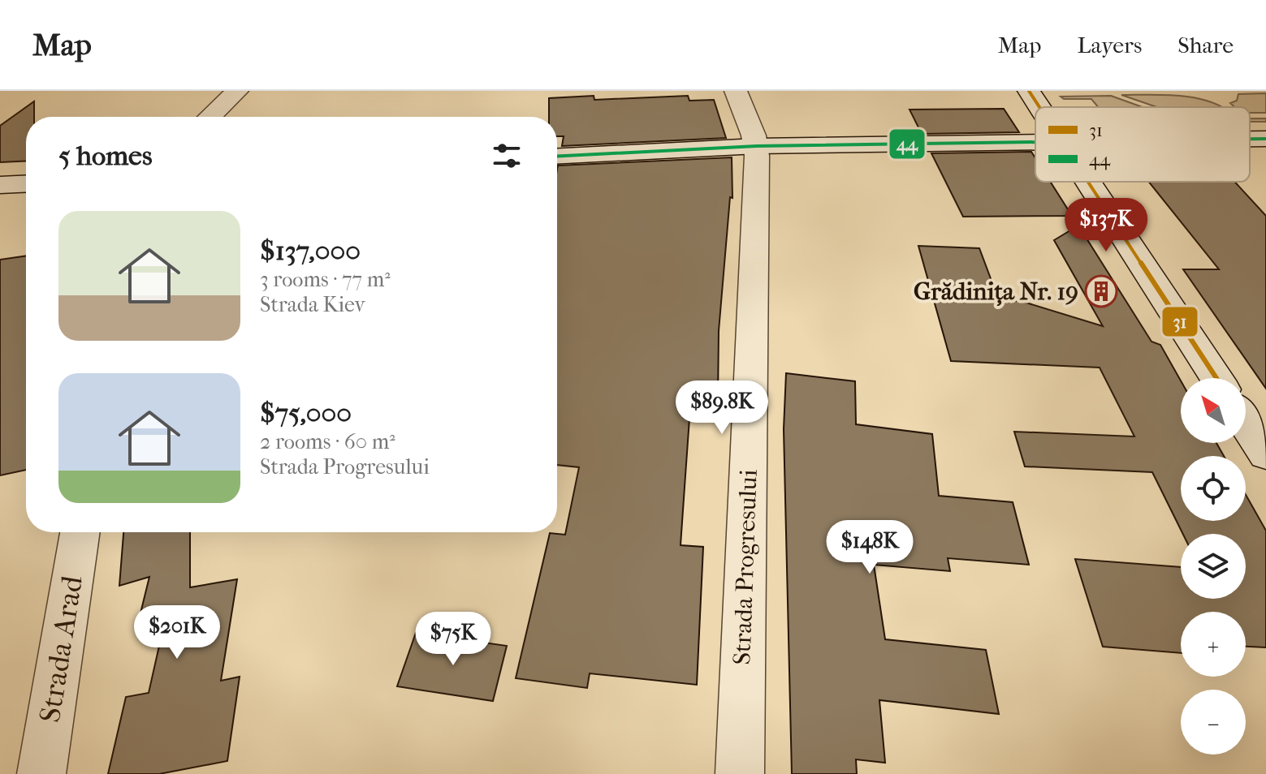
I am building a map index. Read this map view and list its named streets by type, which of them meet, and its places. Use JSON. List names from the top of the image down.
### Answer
{
  "streets": {
    "street": ["Strada Progresului", "Strada Arad"]
  },
  "places": {
    "building": ["Grădinița Nr. 19"]
  },
  "lines": ["transit line 31", "transit line 44"],
  "legend": ["31", "44"],
  "north": "top left",
  "page": {
    "header": "Map",
    "nav": ["Map", "Layers", "Share"],
    "heading": "5 homes",
    "list": [
      {
        "name": "$137,000",
        "note": "3 rooms · 77 m² · Strada Kiev"
      },
      {
        "name": "$75,000",
        "note": "2 rooms · 60 m² · Strada Progresului"
      }
    ],
    "price": [
      "$137K",
      "$89.8K",
      "$148K",
      "$201K",
      "$75K"
    ],
    "map_buttons": ["+", "−"]
  }
}
